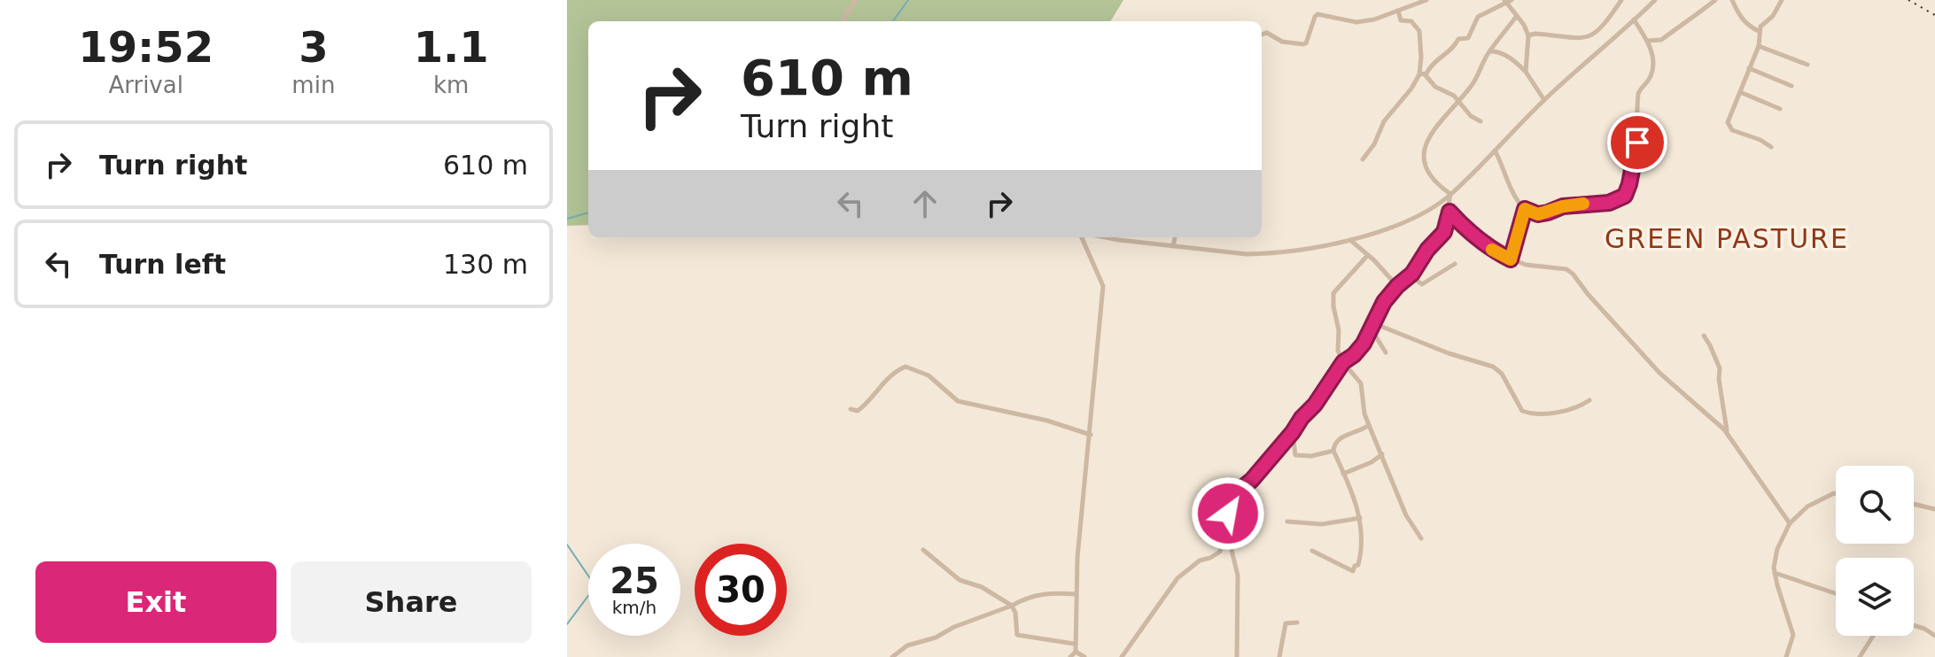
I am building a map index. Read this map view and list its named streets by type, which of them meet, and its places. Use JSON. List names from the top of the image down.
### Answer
{
  "districts": ["GREEN PASTURE"],
  "page": {
    "eta": [
      "19:52",
      "Arrival",
      "3",
      "min",
      "1.1",
      "km"
    ],
    "turn": ["610 m", "Turn right"],
    "list": [
      {
        "name": "Turn right",
        "value": "610 m"
      },
      {
        "name": "Turn left",
        "value": "130 m"
      }
    ],
    "speed": "25 km/h",
    "limit": "30",
    "buttons": ["Exit", "Share"]
  }
}
